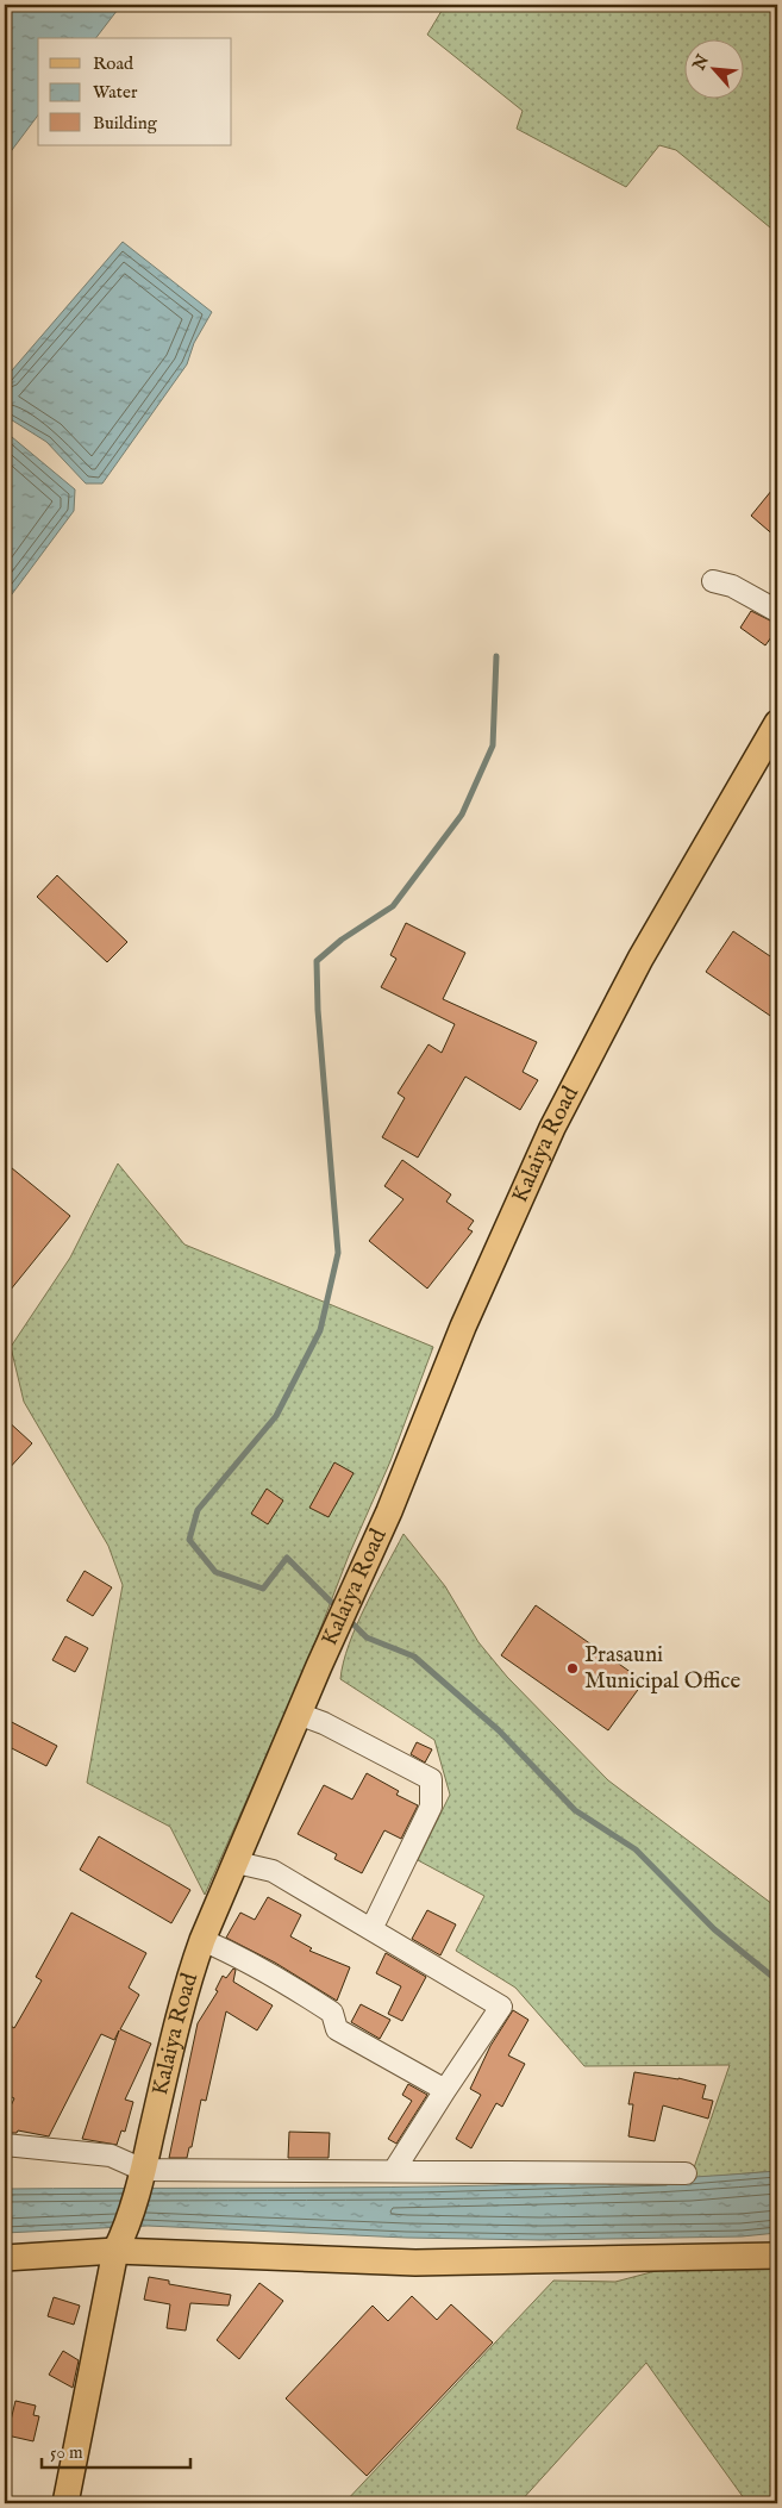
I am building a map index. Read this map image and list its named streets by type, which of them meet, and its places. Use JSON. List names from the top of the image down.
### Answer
{
  "streets": {
    "main road": ["Kalaiya Road"]
  },
  "places": ["Prasauni Municipal Office"],
  "legend": ["Road", "Water", "Building"],
  "scale_bar": "50 m",
  "north": "top left"
}
